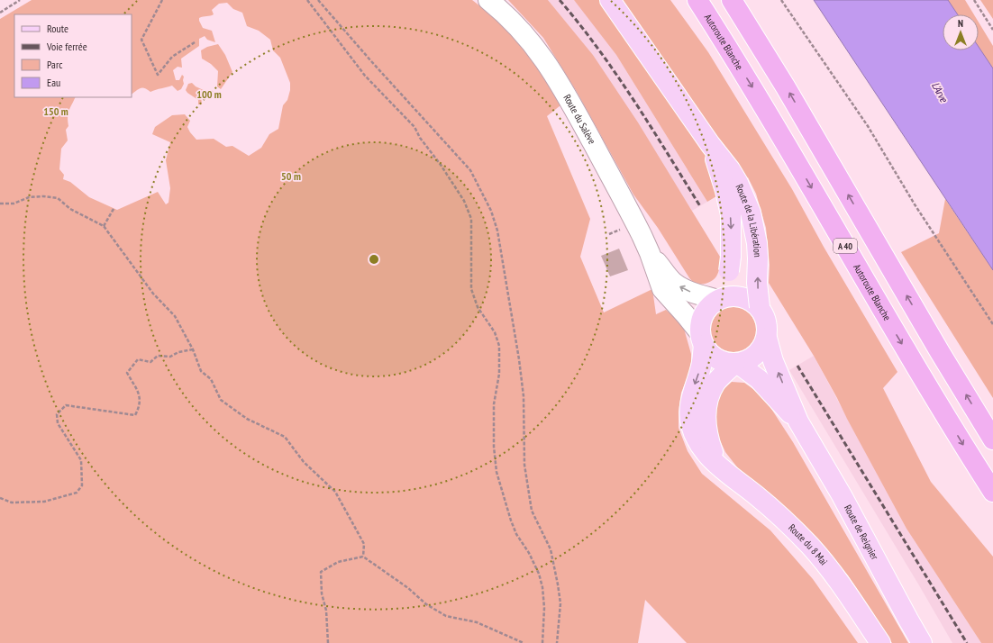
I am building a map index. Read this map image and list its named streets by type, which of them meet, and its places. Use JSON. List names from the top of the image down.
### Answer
{
  "streets": {
    "highway": ["Autoroute Blanche", "A 40"],
    "main road": ["Route de la Libération", "Route de Reignier", "Route du 8 Mai"],
    "street": ["Route du Salève"]
  },
  "crossings": [
    ["Route du Salève", "Route de la Libération"],
    ["Route du Salève", "Route de Reignier"],
    ["Route du Salève", "Route du 8 Mai"],
    ["Route de la Libération", "Route de Reignier"],
    ["Route de la Libération", "Route du 8 Mai"],
    ["Route de Reignier", "Route du 8 Mai"]
  ],
  "water": ["L'Arve"],
  "legend": [
    "Route",
    "Voie ferrée",
    "Parc",
    "Eau"
  ],
  "north": "top",
  "rings": ["100 m", "150 m", "50 m"]
}
